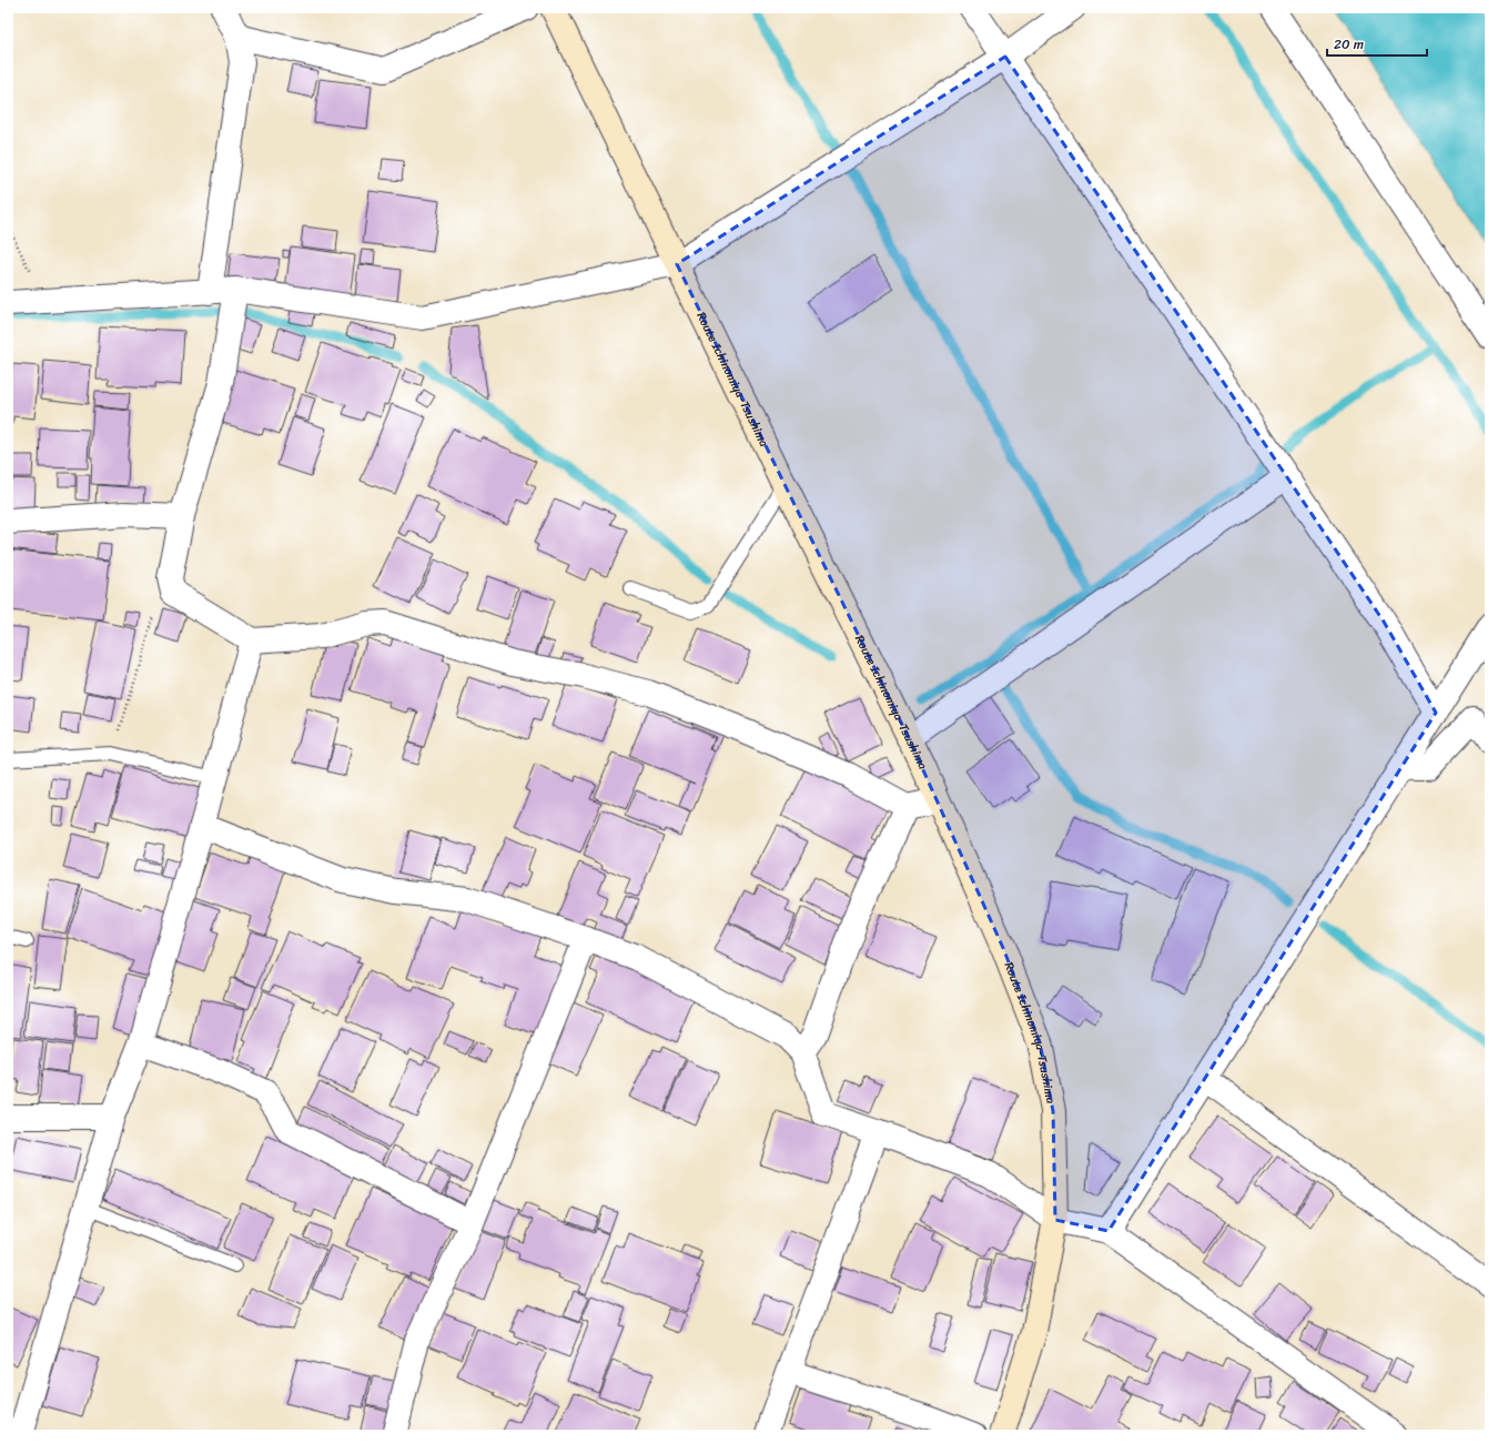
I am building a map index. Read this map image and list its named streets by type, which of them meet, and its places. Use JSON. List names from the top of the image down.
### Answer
{
  "streets": {
    "main road": ["Route Ichinomiya-Tsushima"]
  },
  "scale_bar": "20 m"
}
